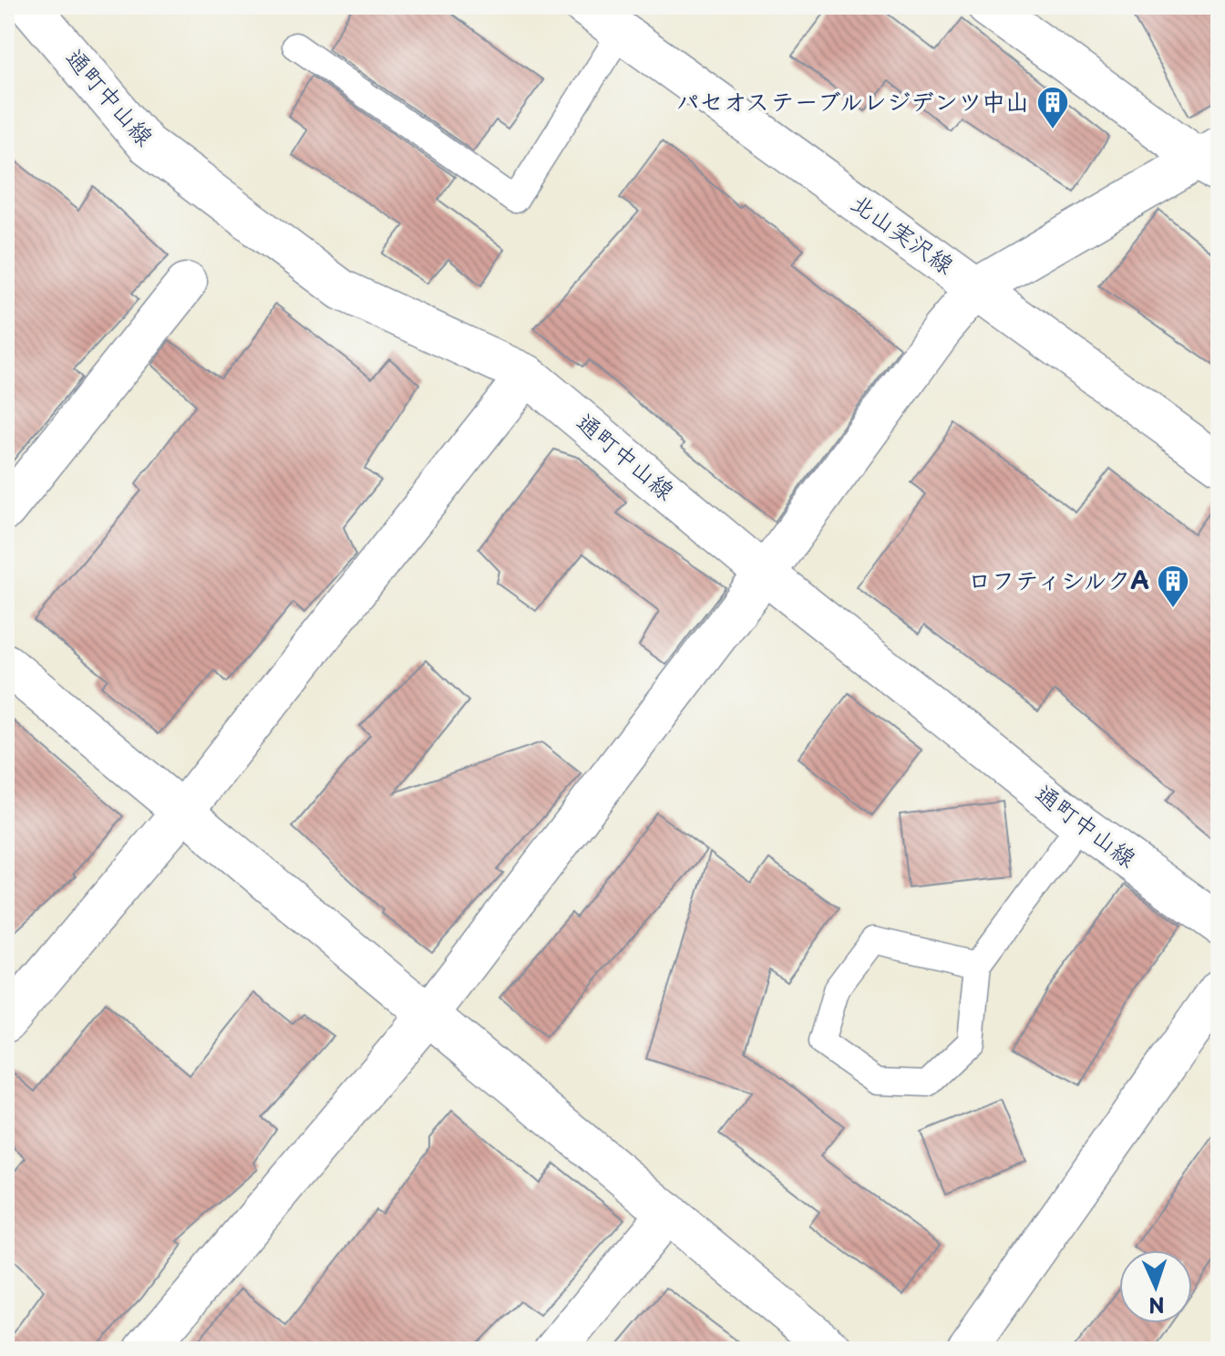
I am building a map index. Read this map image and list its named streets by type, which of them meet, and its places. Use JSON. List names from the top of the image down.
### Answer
{
  "streets": {
    "street": ["通町中山線", "北山実沢線"]
  },
  "places": {
    "building": ["パセオステーブルレジデンツ中山", "ロフティシルクA"]
  },
  "north": "bottom"
}
